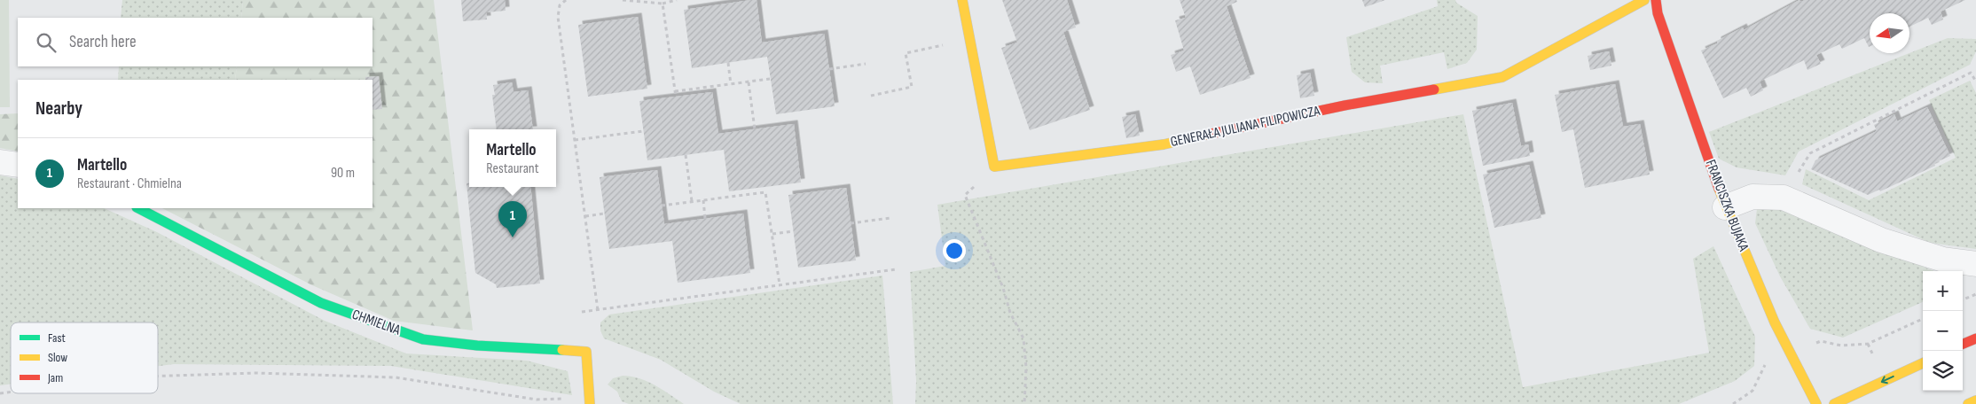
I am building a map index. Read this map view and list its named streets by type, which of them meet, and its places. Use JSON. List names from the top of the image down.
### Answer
{
  "streets": {
    "street": ["GENERAŁA JULIANA FILIPOWICZA", "FRANCISZKA BUJAKA", "CHMIELNA"]
  },
  "legend": ["Fast", "Slow", "Jam"],
  "north": "left",
  "page": {
    "search": "Search here",
    "heading": "Nearby",
    "popup": ["Martello", "Restaurant"],
    "list": [
      {
        "mark": "1",
        "name": "Martello",
        "note": "Restaurant · Chmielna",
        "value": "90 m"
      }
    ],
    "pins": "1",
    "map_buttons": ["+", "−"]
  }
}
